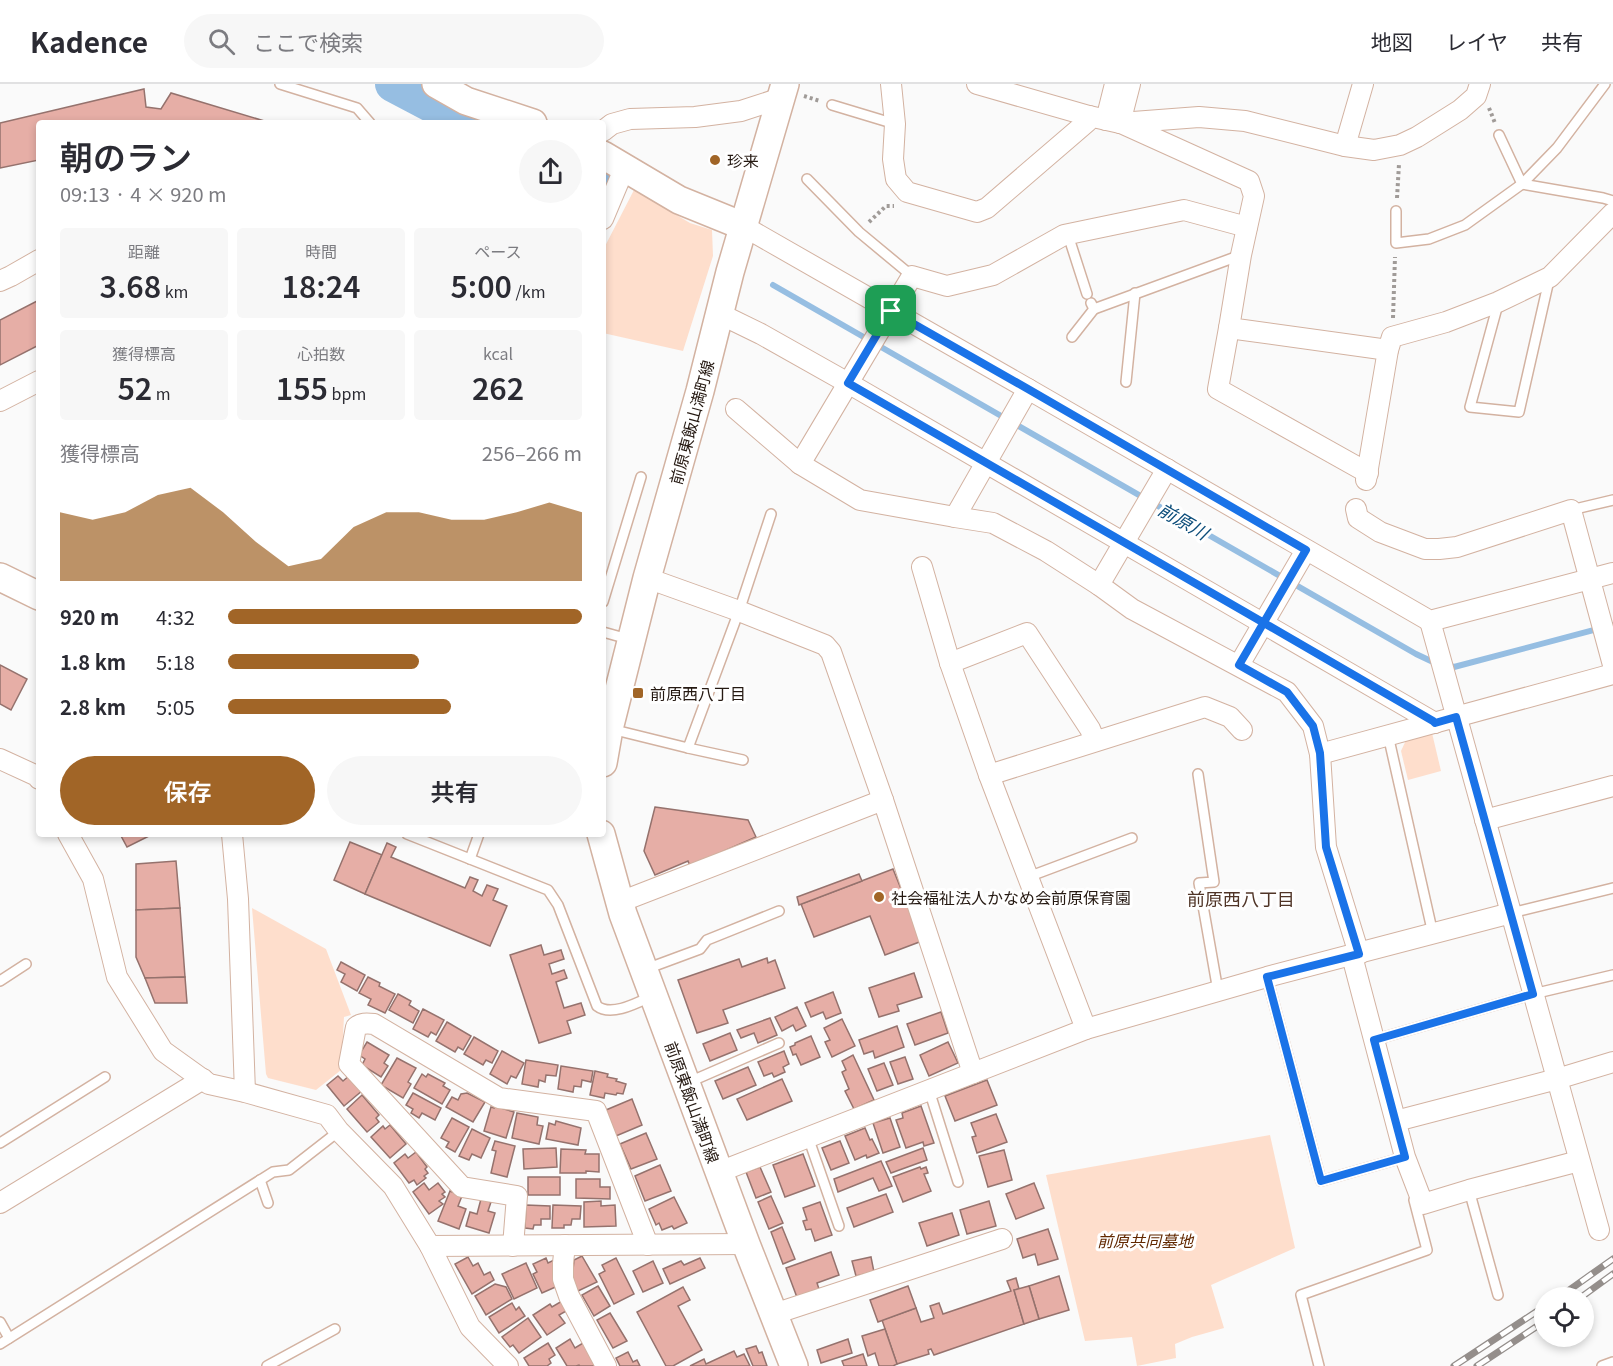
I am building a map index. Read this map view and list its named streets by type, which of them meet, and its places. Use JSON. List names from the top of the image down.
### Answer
{
  "streets": {
    "street": ["前原東飯山満町線"]
  },
  "districts": ["前原西八丁目"],
  "water": ["前原川"],
  "parks": ["前原共同墓地"],
  "places": {
    "other": ["珍来", "社会福祉法人かなめ会前原保育園"],
    "transit": ["前原西八丁目"]
  },
  "page": {
    "header": "Kadence",
    "search": "ここで検索",
    "nav": ["地図", "レイヤ", "共有"],
    "heading": ["朝のラン", "09:13 · 4 × 920 m"],
    "stats": [
      ["距離", "3.68 km"],
      ["時間", "18:24"],
      ["ペース", "5:00 /km"],
      ["獲得標高", "52 m"],
      ["心拍数", "155 bpm"],
      ["kcal", "262"]
    ],
    "chart": ["獲得標高", "256–266 m"],
    "list": [
      {
        "name": "920 m",
        "note": "4:32"
      },
      {
        "name": "1.8 km",
        "note": "5:18"
      },
      {
        "name": "2.8 km",
        "note": "5:05"
      }
    ],
    "buttons": ["保存", "共有"]
  }
}
